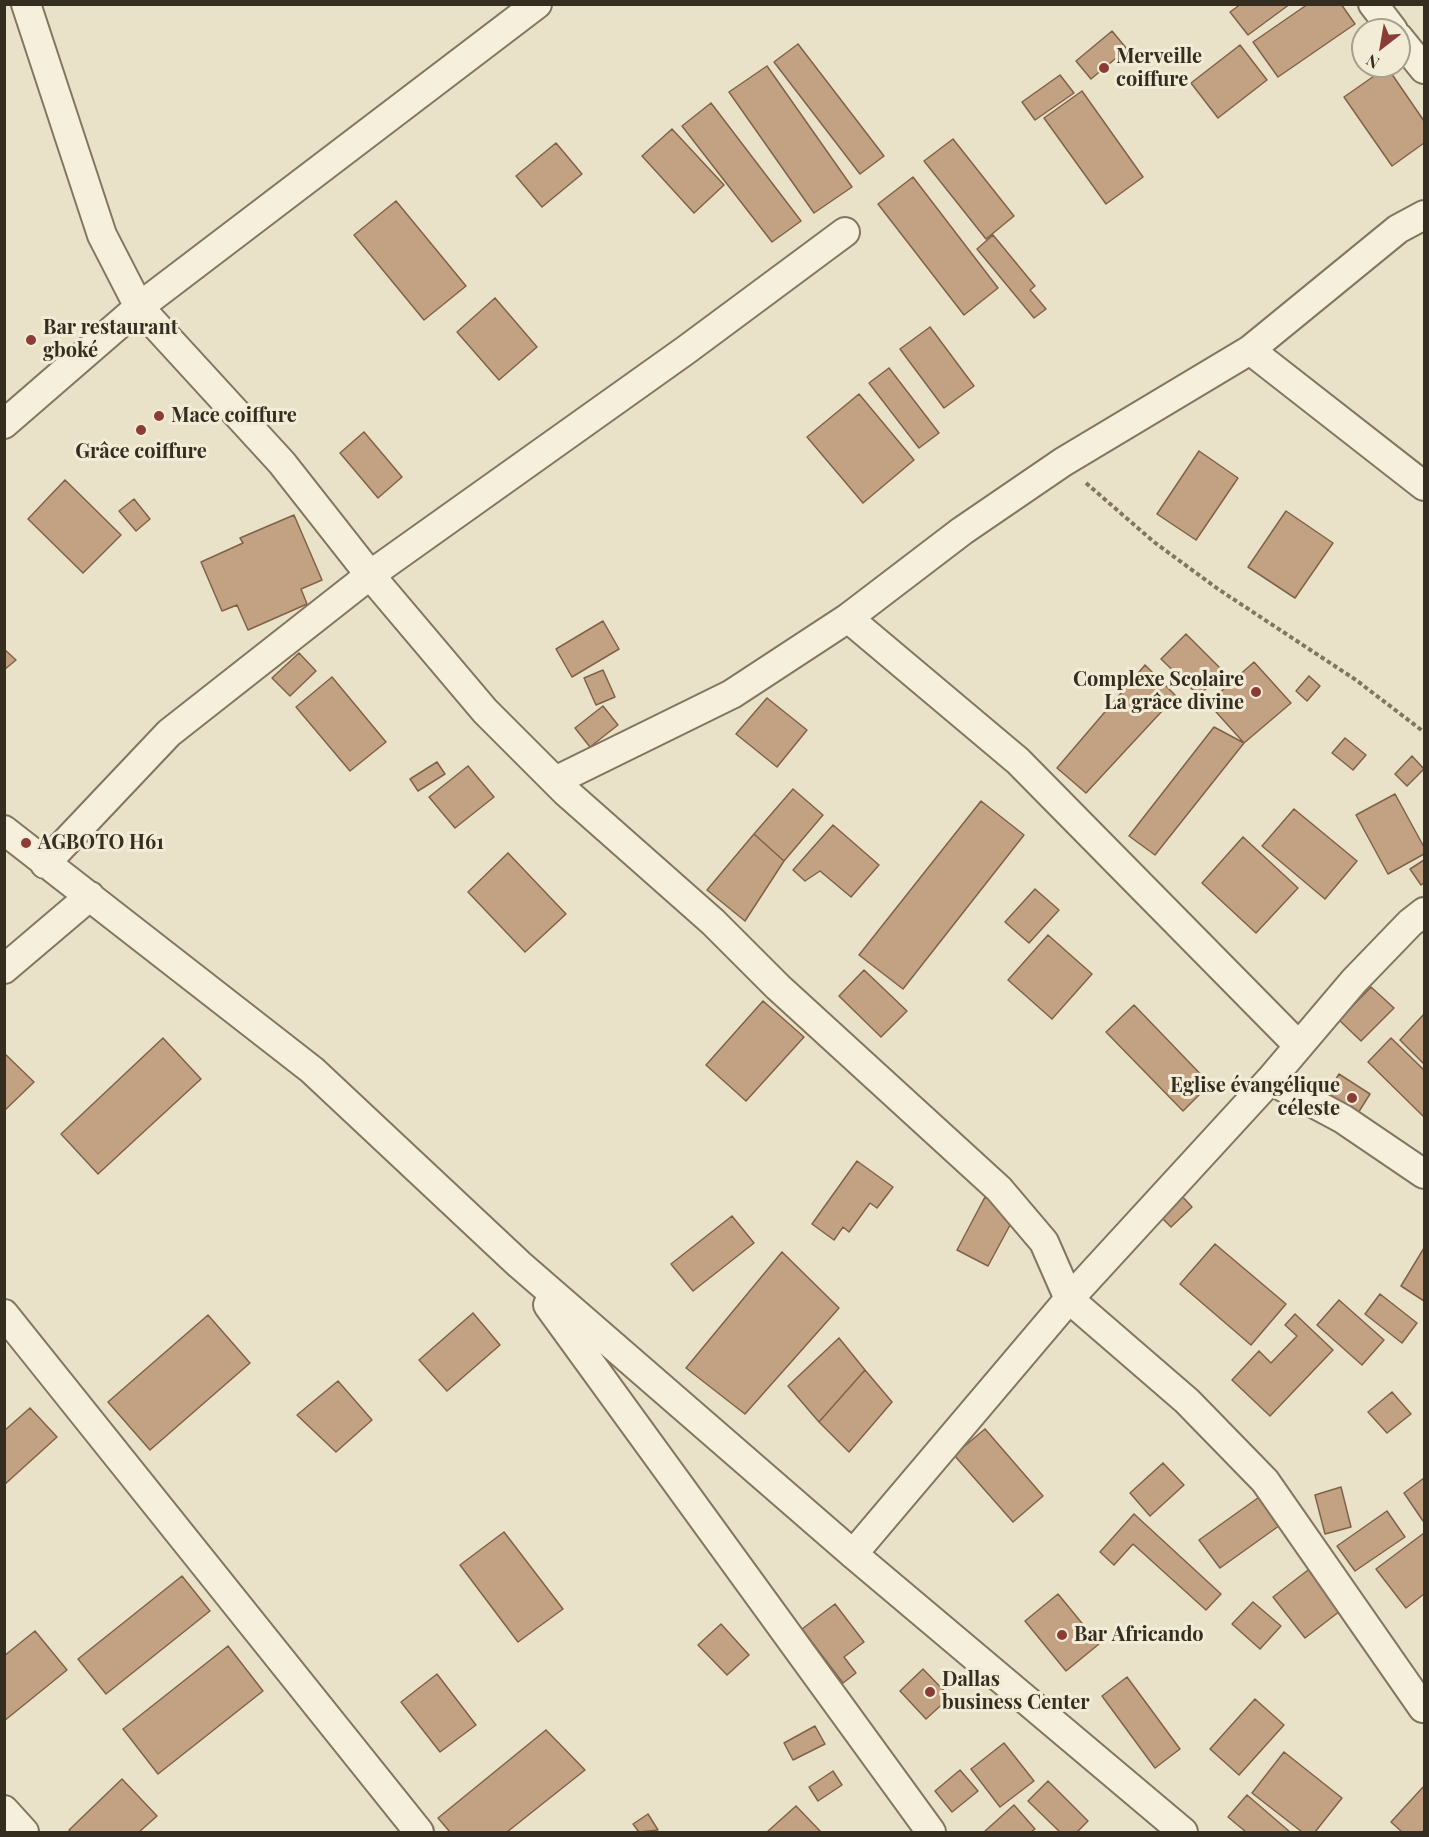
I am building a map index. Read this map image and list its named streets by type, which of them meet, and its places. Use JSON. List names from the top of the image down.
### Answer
{
  "places": [
    "Merveille coiffure",
    "Bar restaurant gboké",
    "Mace coiffure",
    "Grâce coiffure",
    "Complexe Scolaire La grâce divine",
    "AGBOTO H61",
    "Eglise évangélique céleste",
    "Bar Africando",
    "Dallas business Center"
  ],
  "north": "bottom left"
}
